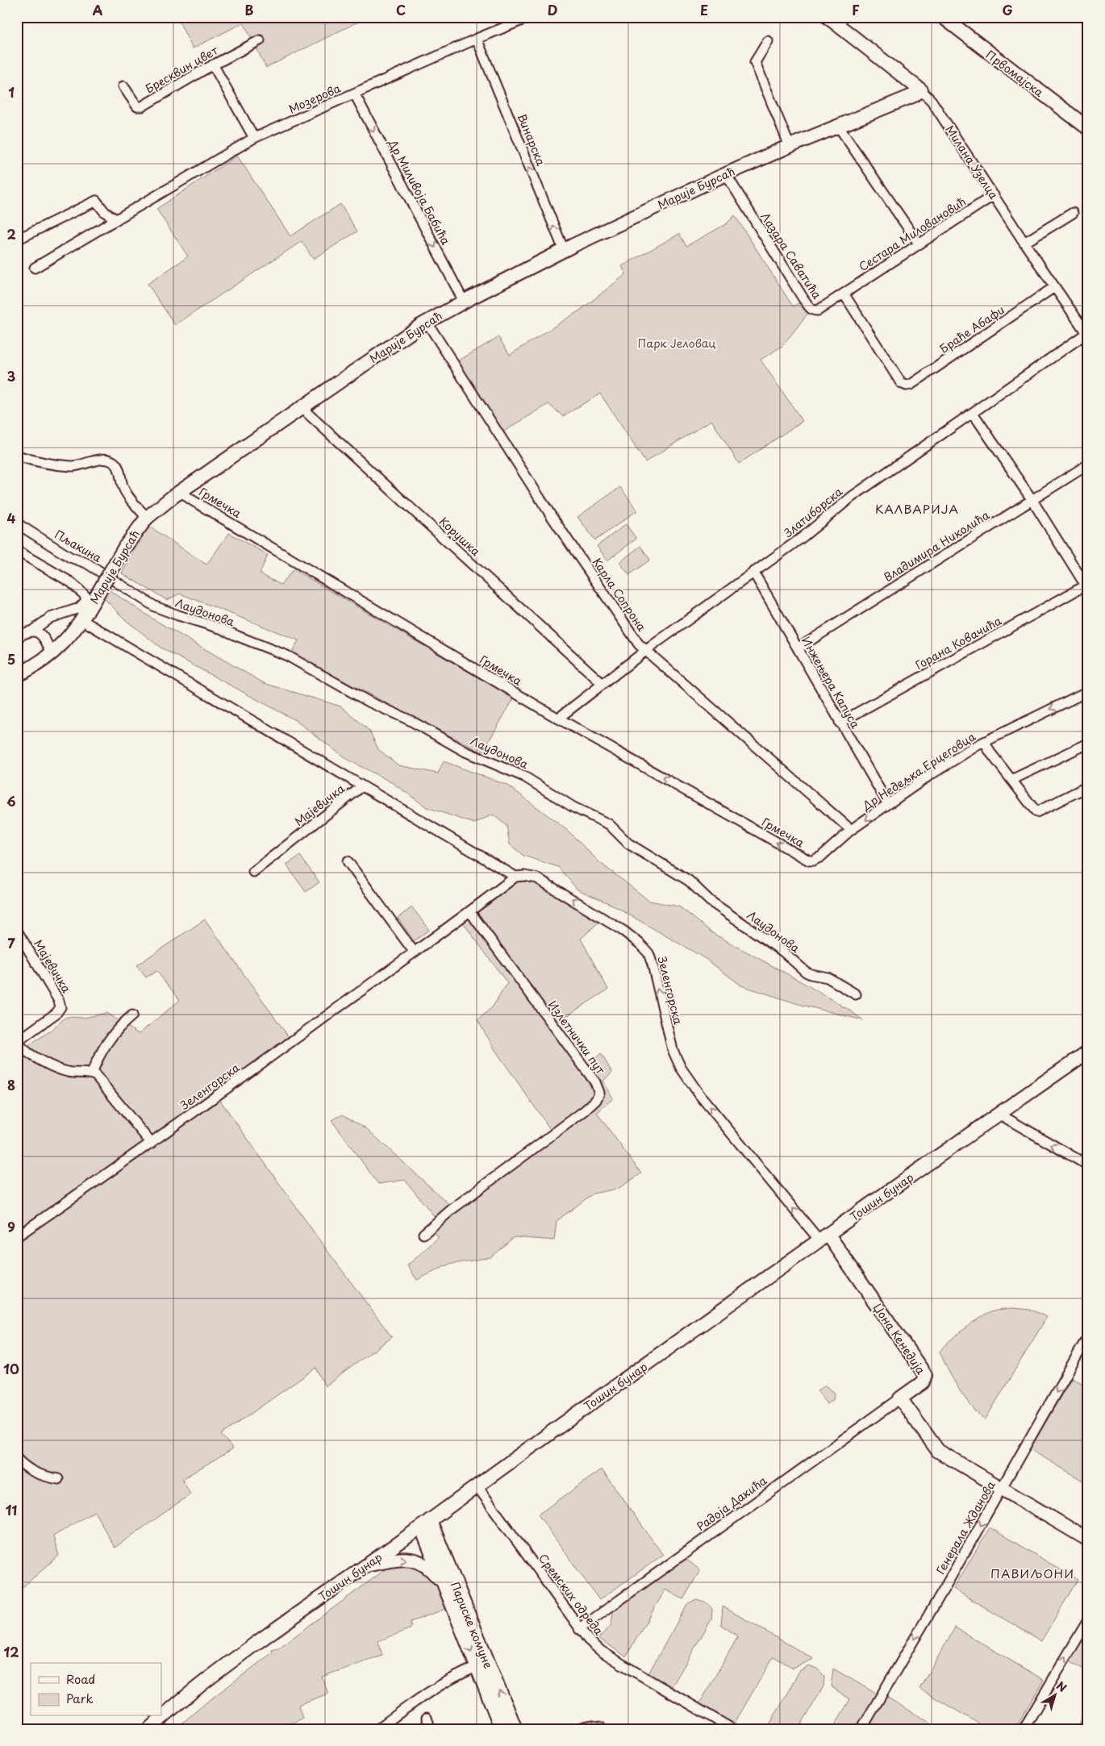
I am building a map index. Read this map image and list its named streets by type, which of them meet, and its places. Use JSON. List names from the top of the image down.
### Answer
{
  "streets": {
    "main road": [
      "Првомајска",
      "Милана Узелца",
      "Марије Бурсаћ",
      "Тошин бунар",
      "Џона Кенедија",
      "Париске комуне"
    ],
    "street": [
      "Бресквин цвет",
      "Мозерова",
      "Винарска",
      "Др Миливоја Бабића",
      "Сестара Миловановић",
      "Лазара Саватића",
      "Браће Абафи",
      "Грмечка",
      "Златиборска",
      "Корушка",
      "Пљакина",
      "Владимира Николића",
      "Карла Сопрона",
      "Лаудонова",
      "Горана Ковачића",
      "Инжењера Капуса",
      "Др Недељка Ерцеговца",
      "Мајевичка",
      "Зеленгорска",
      "Излетнички пут",
      "Радоја Дакића",
      "Генерала Жданова",
      "Сремских одреда"
    ]
  },
  "crossings": [
    ["Мозерова", "Винарска"],
    ["Мозерова", "Др Миливоја Бабића"],
    ["Винарска", "Марије Бурсаћ"],
    ["Милана Узелца", "Марије Бурсаћ"],
    ["Милана Узелца", "Сестара Миловановић"],
    ["Милана Узелца", "Браће Абафи"],
    ["Милана Узелца", "Златиборска"],
    ["Марије Бурсаћ", "Др Миливоја Бабића"],
    ["Марије Бурсаћ", "Лазара Саватића"],
    ["Марије Бурсаћ", "Грмечка"],
    ["Марије Бурсаћ", "Корушка"],
    ["Марије Бурсаћ", "Карла Сопрона"],
    ["Сестара Миловановић", "Лазара Саватића"],
    ["Сестара Миловановић", "Браће Абафи"],
    ["Лазара Саватића", "Браће Абафи"],
    ["Грмечка", "Златиборска"],
    ["Грмечка", "Др Недељка Ерцеговца"],
    ["Златиборска", "Корушка"],
    ["Златиборска", "Карла Сопрона"],
    ["Златиборска", "Инжењера Капуса"],
    ["Пљакина", "Лаудонова"],
    ["Владимира Николића", "Инжењера Капуса"],
    ["Карла Сопрона", "Др Недељка Ерцеговца"],
    ["Горана Ковачића", "Инжењера Капуса"],
    ["Инжењера Капуса", "Др Недељка Ерцеговца"],
    ["Зеленгорска", "Излетнички пут"],
    ["Зеленгорска", "Тошин бунар"],
    ["Зеленгорска", "Џона Кенедија"],
    ["Тошин бунар", "Џона Кенедија"],
    ["Тошин бунар", "Сремских одреда"],
    ["Тошин бунар", "Париске комуне"],
    ["Џона Кенедија", "Радоја Дакића"],
    ["Радоја Дакића", "Сремских одреда"]
  ],
  "one_way": [
    "Винарска",
    "Др Миливоја Бабића",
    "Грмечка",
    "Зеленгорска",
    "Генерала Жданова"
  ],
  "districts": ["КАЛВАРИЈА", "ПАВИЉОНИ"],
  "parks": ["Парк Јеловац"],
  "legend": ["Road", "Park"],
  "north": "top right",
  "grid": {
    "columns": [
      "A",
      "B",
      "C",
      "D",
      "E",
      "F",
      "G"
    ],
    "rows": [
      "1",
      "2",
      "3",
      "4",
      "5",
      "6",
      "7",
      "8",
      "9",
      "10",
      "11",
      "12"
    ]
  }
}
